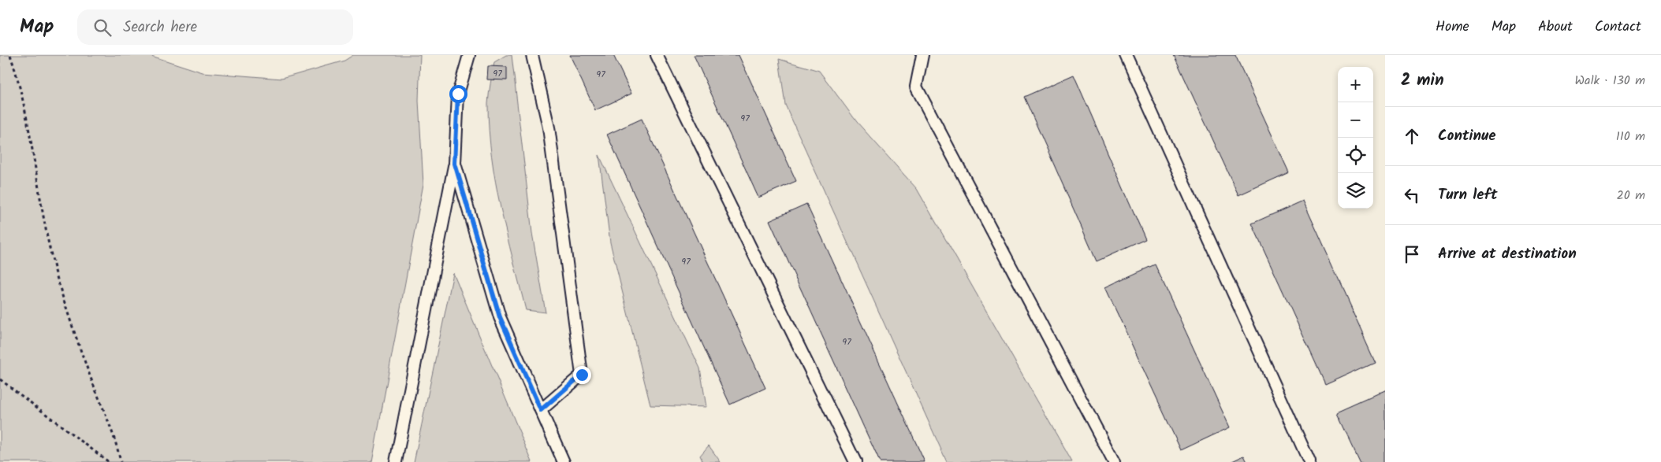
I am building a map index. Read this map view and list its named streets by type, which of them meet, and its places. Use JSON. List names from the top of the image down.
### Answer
{
  "house_numbers": [
    "97",
    "97",
    "97",
    "97",
    "97"
  ],
  "page": {
    "header": "Map",
    "search": "Search here",
    "nav": [
      "Home",
      "Map",
      "About",
      "Contact"
    ],
    "heading": ["2 min", "Walk · 130 m"],
    "map_buttons": ["+", "−"],
    "list": [
      ["Continue", "110 m"],
      ["Turn left", "20 m"],
      "Arrive at destination"
    ]
  }
}
